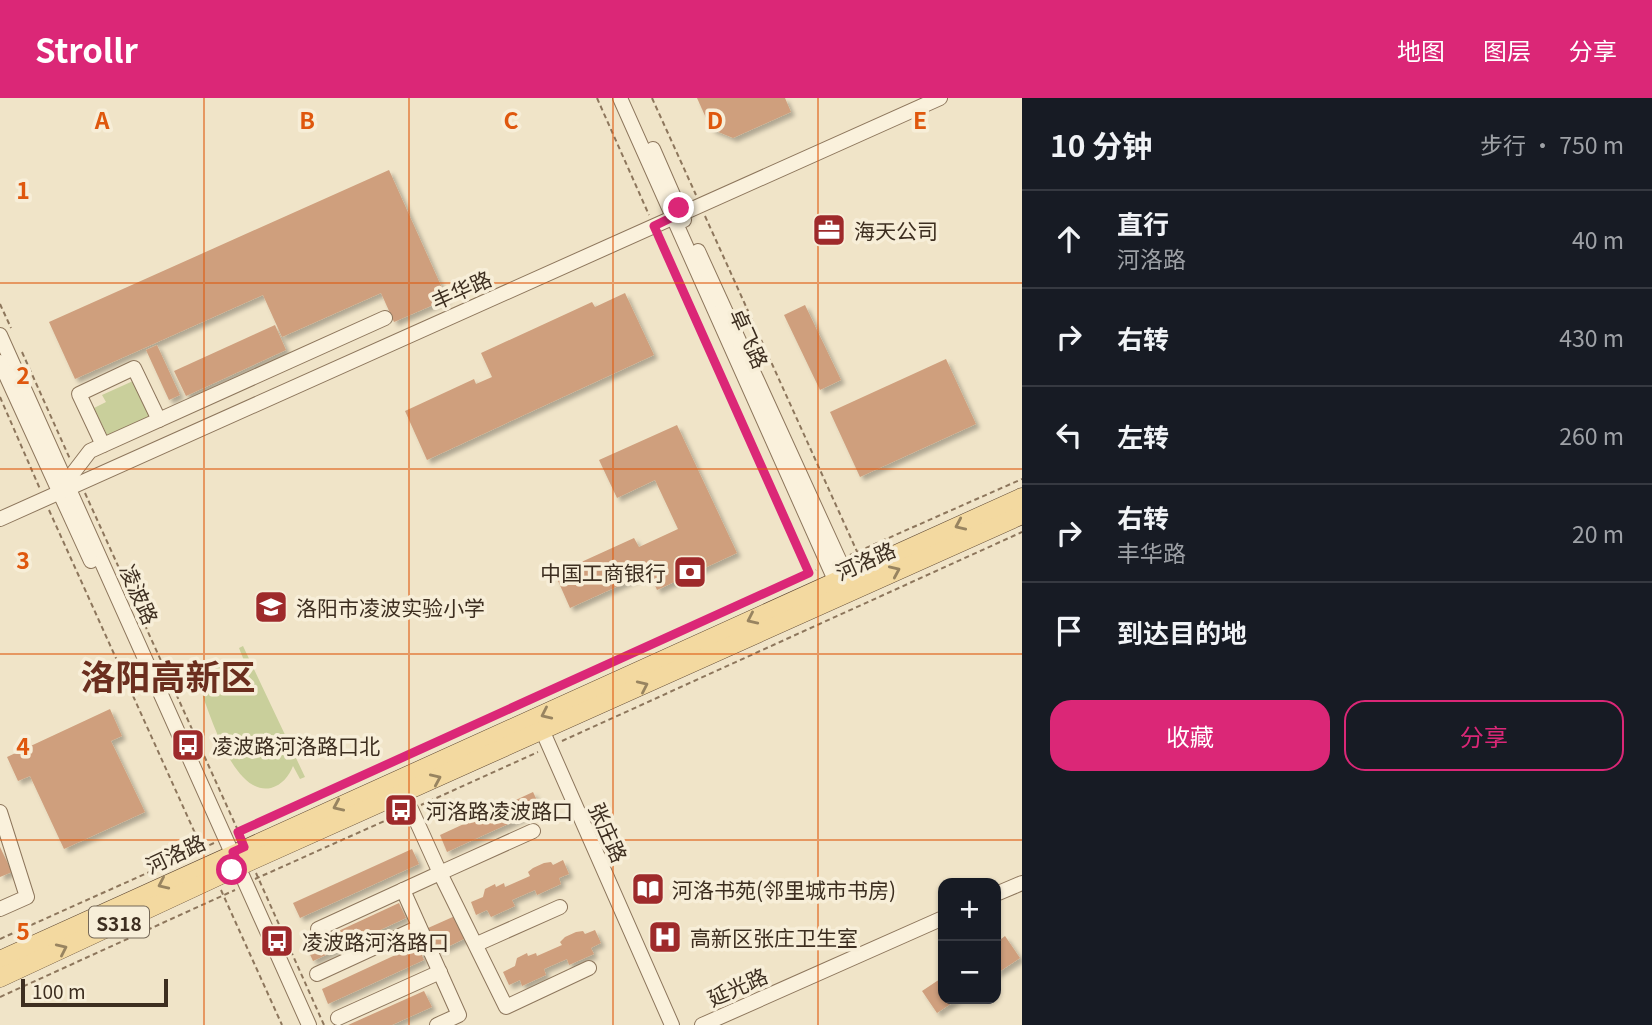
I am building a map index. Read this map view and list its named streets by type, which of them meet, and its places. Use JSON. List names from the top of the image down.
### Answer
{
  "streets": {
    "main road": ["河洛路", "S318"],
    "street": [
      "丰华路",
      "卓飞路",
      "凌波路",
      "张庄路",
      "延光路"
    ]
  },
  "crossings": [
    ["丰华路", "卓飞路"],
    ["丰华路", "凌波路"],
    ["卓飞路", "河洛路"],
    ["河洛路", "凌波路"],
    ["河洛路", "张庄路"]
  ],
  "districts": ["洛阳高新区"],
  "places": {
    "office": ["海天公司"],
    "bank": ["中国工商银行"],
    "school or university": ["洛阳市凌波实验小学"],
    "bus stop": ["凌波路河洛路口北", "河洛路凌波路口", "凌波路河洛路口"],
    "library": ["河洛书苑(邻里城市书房)"],
    "hospital": ["高新区张庄卫生室"]
  },
  "scale_bar": "100 m",
  "page": {
    "header": "Strollr",
    "nav": ["地图", "图层", "分享"],
    "heading": ["10 分钟", "步行 · 750 m"],
    "list": [
      ["直行", "河洛路", "40 m"],
      ["右转", "430 m"],
      ["左转", "260 m"],
      ["右转", "丰华路", "20 m"],
      "到达目的地"
    ],
    "buttons": ["收藏", "分享"],
    "map_buttons": ["+", "−"],
    "scale": "100 m"
  },
  "grid": {
    "columns": [
      "A",
      "B",
      "C",
      "D",
      "E"
    ],
    "rows": [
      "1",
      "2",
      "3",
      "4",
      "5"
    ]
  }
}
